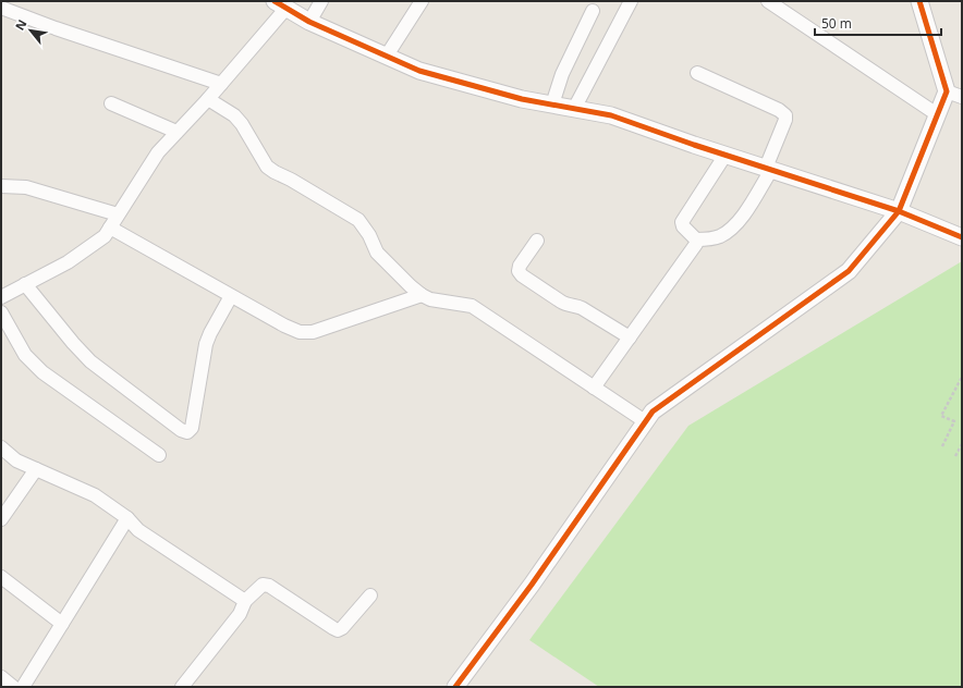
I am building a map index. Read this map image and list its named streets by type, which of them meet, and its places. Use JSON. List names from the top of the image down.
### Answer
{
  "scale_bar": "50 m",
  "north": "top left"
}
